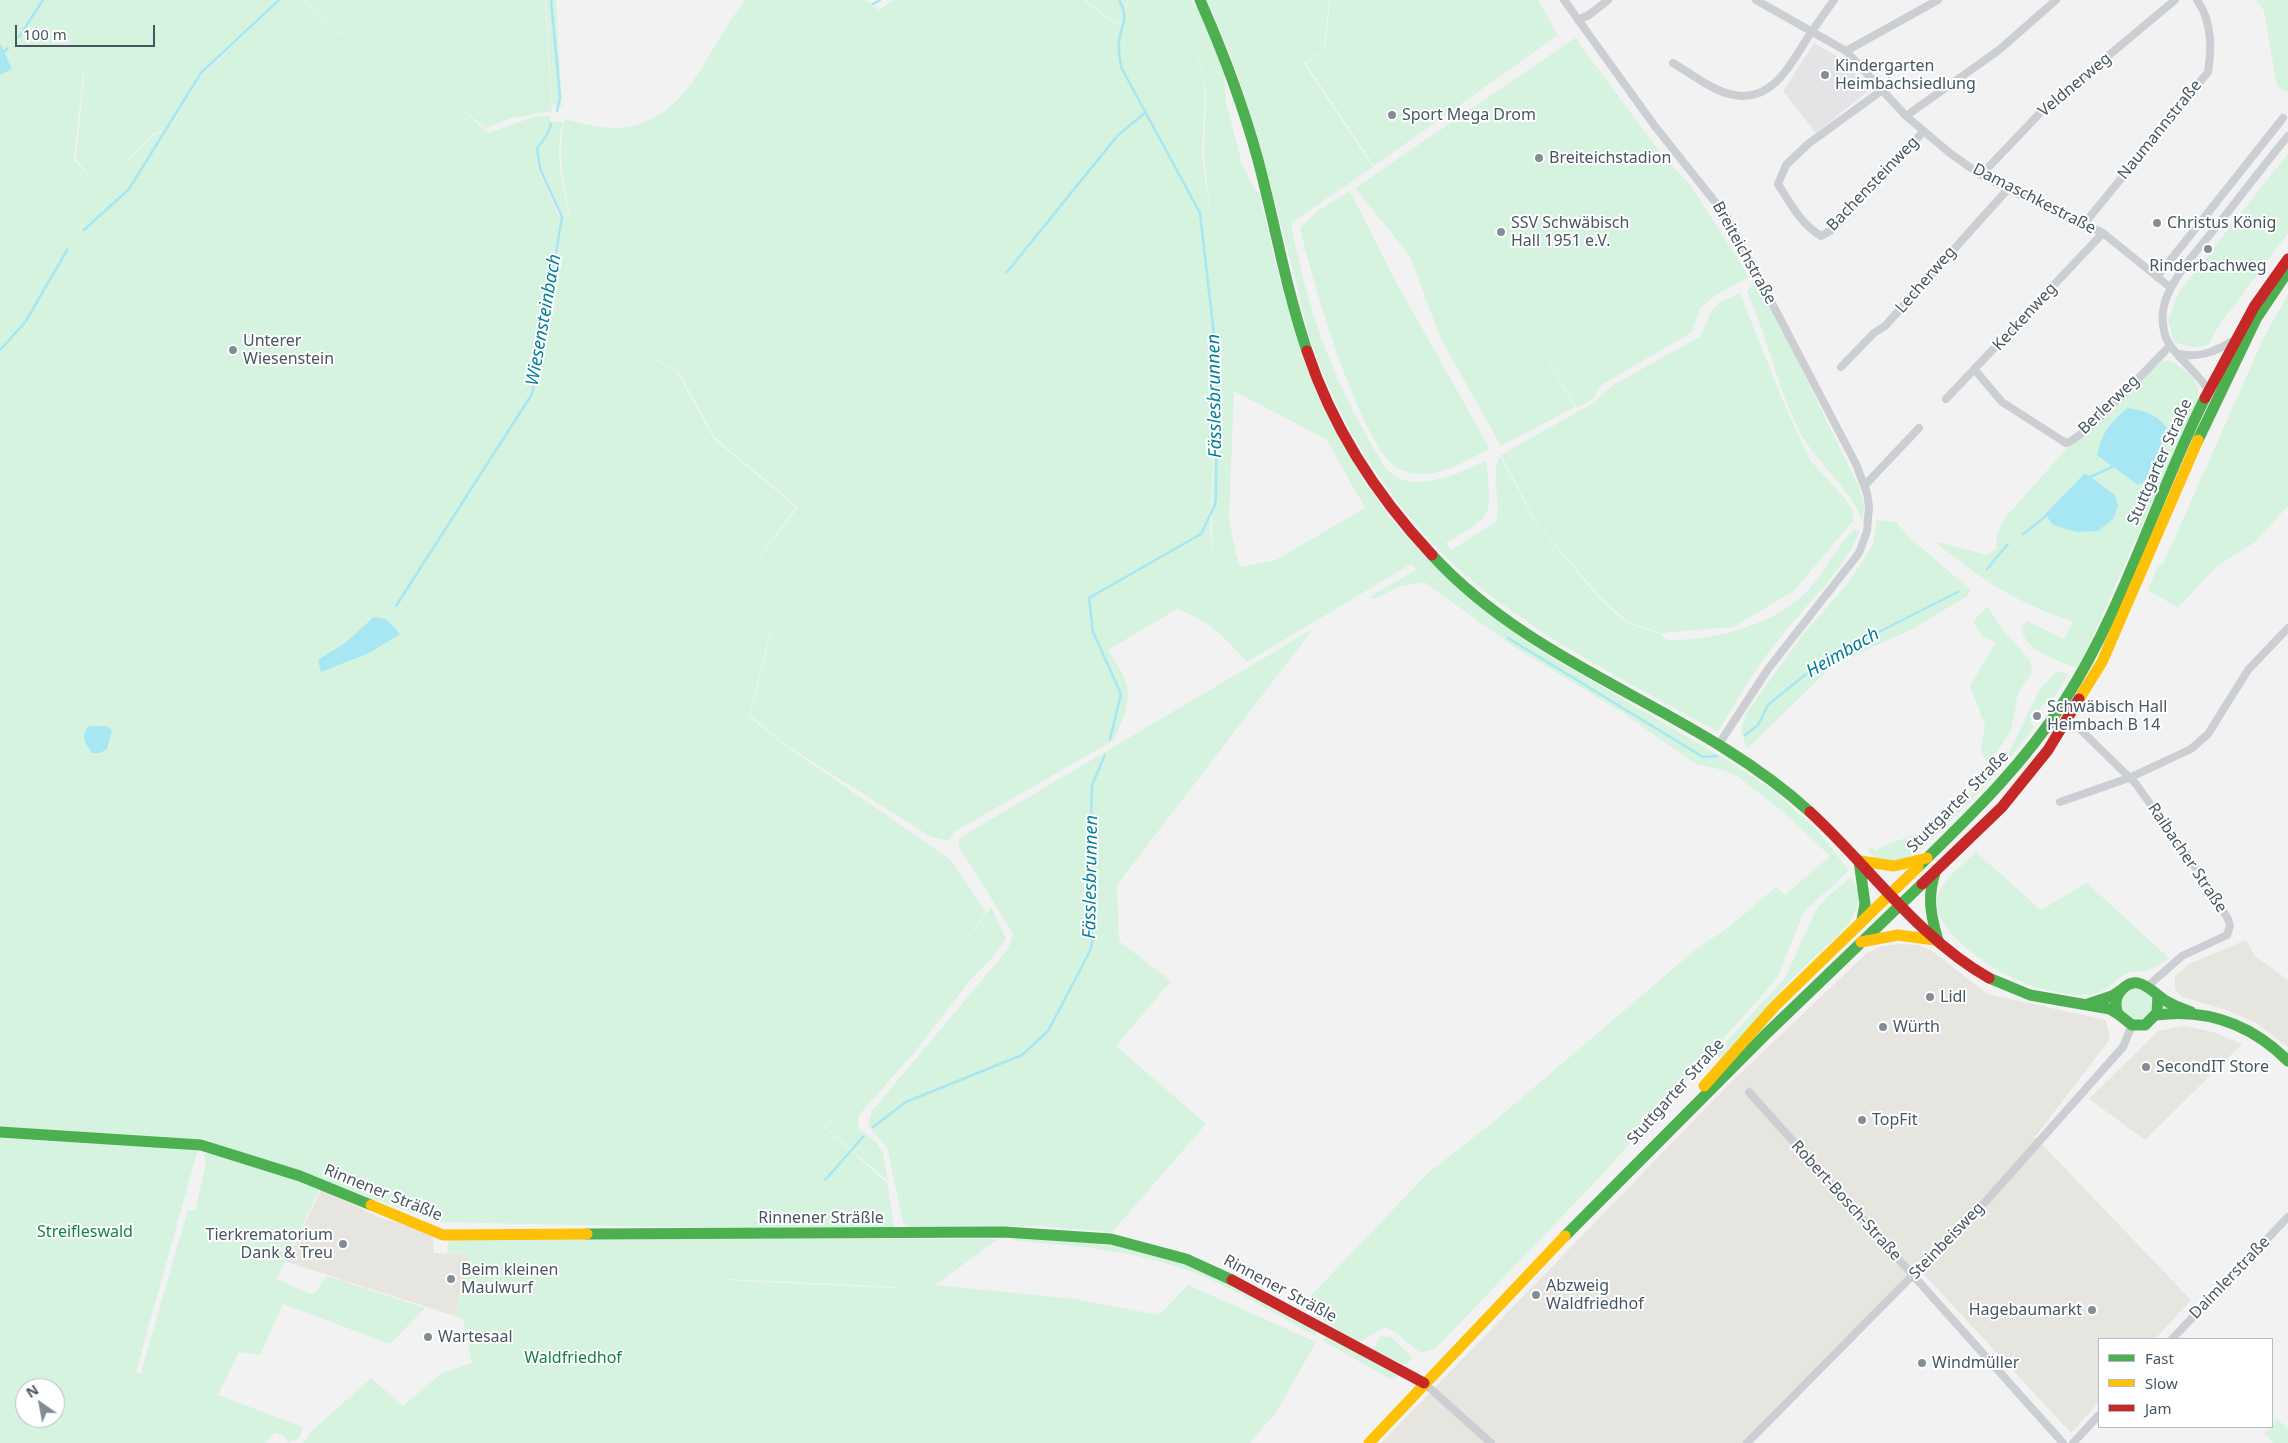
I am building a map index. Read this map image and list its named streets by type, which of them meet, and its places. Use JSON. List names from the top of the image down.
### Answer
{
  "streets": {
    "main road": ["Stuttgarter Straße", "Rinnener Sträßle"],
    "street": [
      "Veldnerweg",
      "Naumannstraße",
      "Bachensteinweg",
      "Damaschkestraße",
      "Breiteichstraße",
      "Lecherweg",
      "Keckenweg",
      "Berlerweg",
      "Raibacher Straße",
      "Robert-Bosch-Straße",
      "Steinbeisweg",
      "Daimlerstraße"
    ]
  },
  "crossings": [
    ["Veldnerweg", "Damaschkestraße"],
    ["Naumannstraße", "Damaschkestraße"],
    ["Bachensteinweg", "Damaschkestraße"],
    ["Damaschkestraße", "Lecherweg"],
    ["Damaschkestraße", "Keckenweg"],
    ["Keckenweg", "Berlerweg"],
    ["Stuttgarter Straße", "Raibacher Straße"],
    ["Stuttgarter Straße", "Rinnener Sträßle"],
    ["Raibacher Straße", "Steinbeisweg"],
    ["Robert-Bosch-Straße", "Steinbeisweg"]
  ],
  "water": ["Wiesensteinbach", "Fässlesbrunnen", "Heimbach"],
  "parks": ["Streifleswald", "Waldfriedhof"],
  "places": [
    "Kindergarten Heimbachsiedlung",
    "Sport Mega Drom",
    "Breiteichstadion",
    "Christus König",
    "SSV Schwäbisch Hall 1951 e.V.",
    "Rinderbachweg",
    "Unterer Wiesenstein",
    "Schwäbisch Hall Heimbach B 14",
    "Lidl",
    "Würth",
    "SecondIT Store",
    "TopFit",
    "Tierkrematorium Dank & Treu",
    "Beim kleinen Maulwurf",
    "Abzweig Waldfriedhof",
    "Hagebaumarkt",
    "Wartesaal",
    "Windmüller"
  ],
  "legend": ["Fast", "Slow", "Jam"],
  "scale_bar": "100 m",
  "north": "top left"
}
